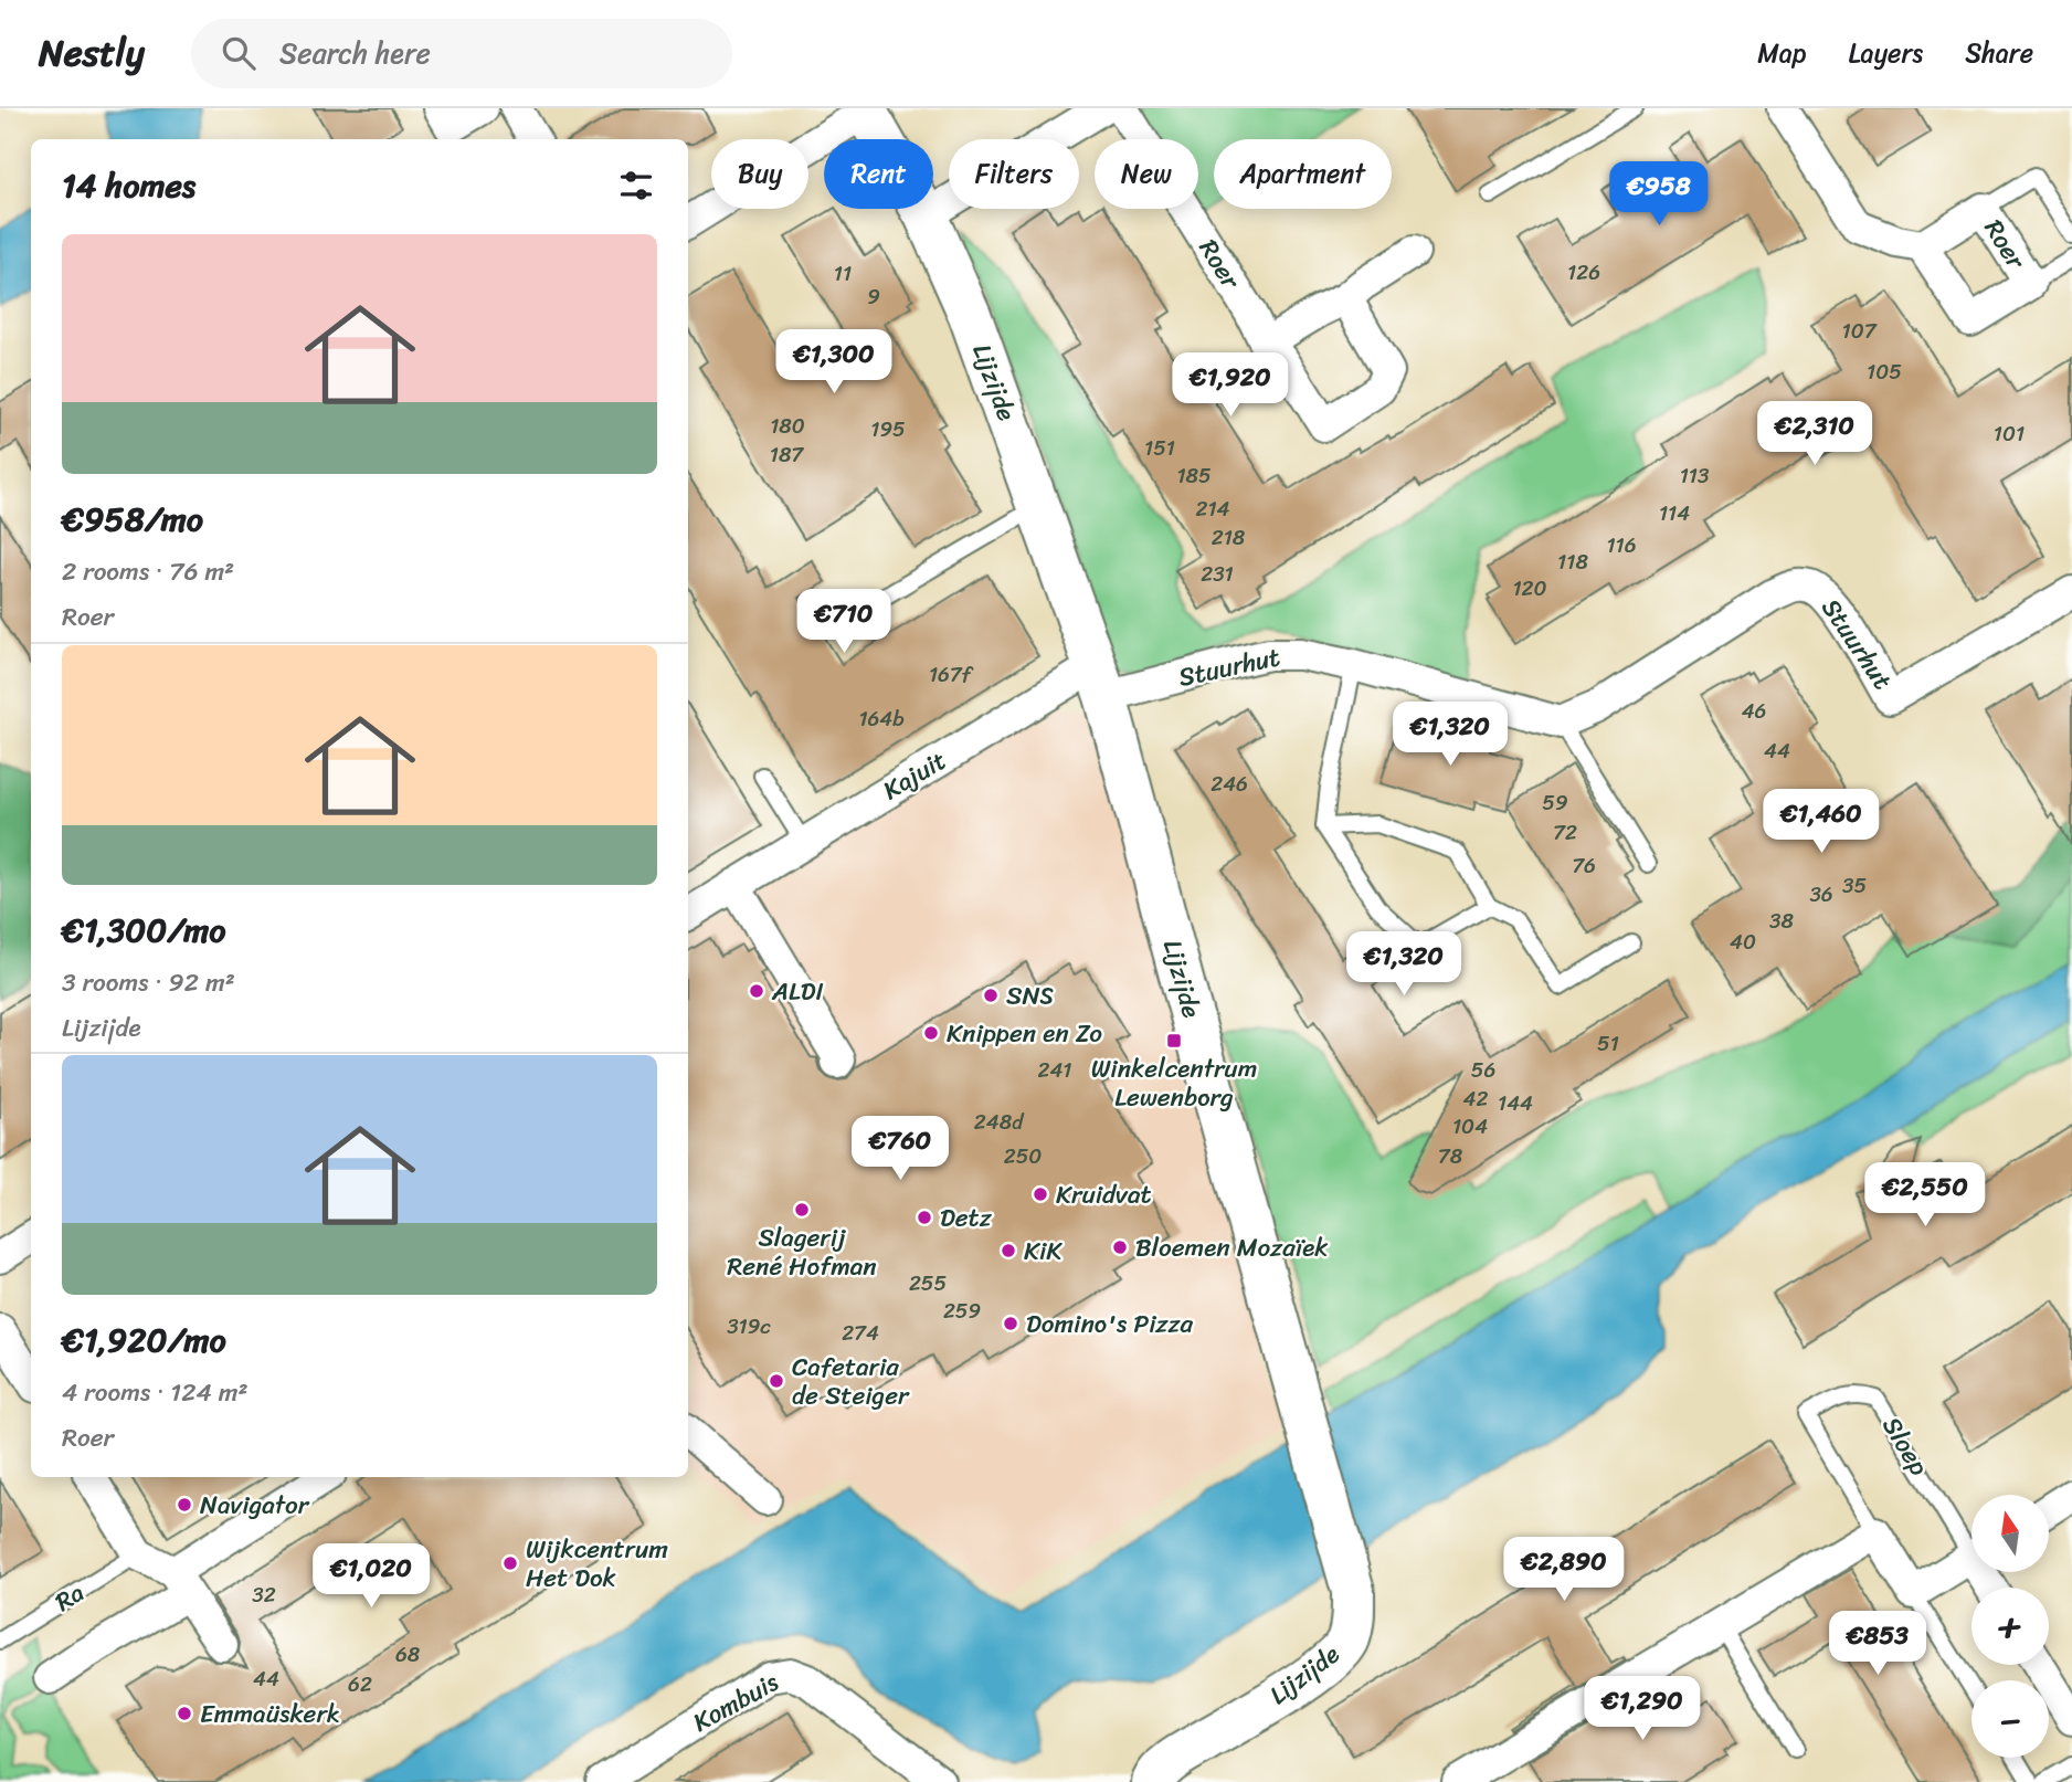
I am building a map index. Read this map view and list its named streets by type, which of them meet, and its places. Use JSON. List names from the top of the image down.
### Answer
{
  "streets": {
    "street": [
      "Roer",
      "Lijzijde",
      "Stuurhut",
      "Kajuit",
      "Sloep",
      "Kombuis"
    ],
    "lane": ["Ra"]
  },
  "crossings": [
    ["Lijzijde", "Stuurhut"],
    ["Lijzijde", "Kajuit"],
    ["Stuurhut", "Kajuit"]
  ],
  "places": {
    "other": [
      "ALDI",
      "SNS",
      "Knippen en Zo",
      "Kruidvat",
      "Slagerij René Hofman",
      "Detz",
      "Bloemen Mozaïek",
      "KiK",
      "Domino's Pizza",
      "Cafetaria de Steiger",
      "Navigator",
      "Wijkcentrum Het Dok",
      "Emmaüskerk"
    ],
    "transit": ["Winkelcentrum Lewenborg"]
  },
  "house_numbers": [
    "126",
    "11",
    "9",
    "107",
    "105",
    "180",
    "195",
    "101",
    "151",
    "187",
    "185",
    "113",
    "214",
    "114",
    "218",
    "116",
    "118",
    "231",
    "120",
    "167f",
    "46",
    "164b",
    "44",
    "246",
    "59",
    "72",
    "76",
    "35",
    "36",
    "38",
    "40",
    "51",
    "241",
    "56",
    "42",
    "144",
    "248d",
    "104",
    "250",
    "78",
    "255",
    "259",
    "319c",
    "274",
    "32",
    "68",
    "44",
    "62"
  ],
  "north": "top",
  "page": {
    "header": "Nestly",
    "search": "Search here",
    "nav": ["Map", "Layers", "Share"],
    "chip": [
      "Buy",
      "Rent",
      "Filters",
      "New",
      "Apartment"
    ],
    "heading": "14 homes",
    "price": [
      "€958",
      "€1,300",
      "€1,920",
      "€2,310",
      "€710",
      "€1,320",
      "€1,460",
      "€1,320",
      "€760",
      "€2,550",
      "€2,890",
      "€1,020",
      "€853",
      "€1,290"
    ],
    "list": [
      {
        "name": "€958/mo",
        "note": "2 rooms · 76 m² · Roer"
      },
      {
        "name": "€1,300/mo",
        "note": "3 rooms · 92 m² · Lijzijde"
      },
      {
        "name": "€1,920/mo",
        "note": "4 rooms · 124 m² · Roer"
      }
    ],
    "map_buttons": ["+", "−"]
  }
}
